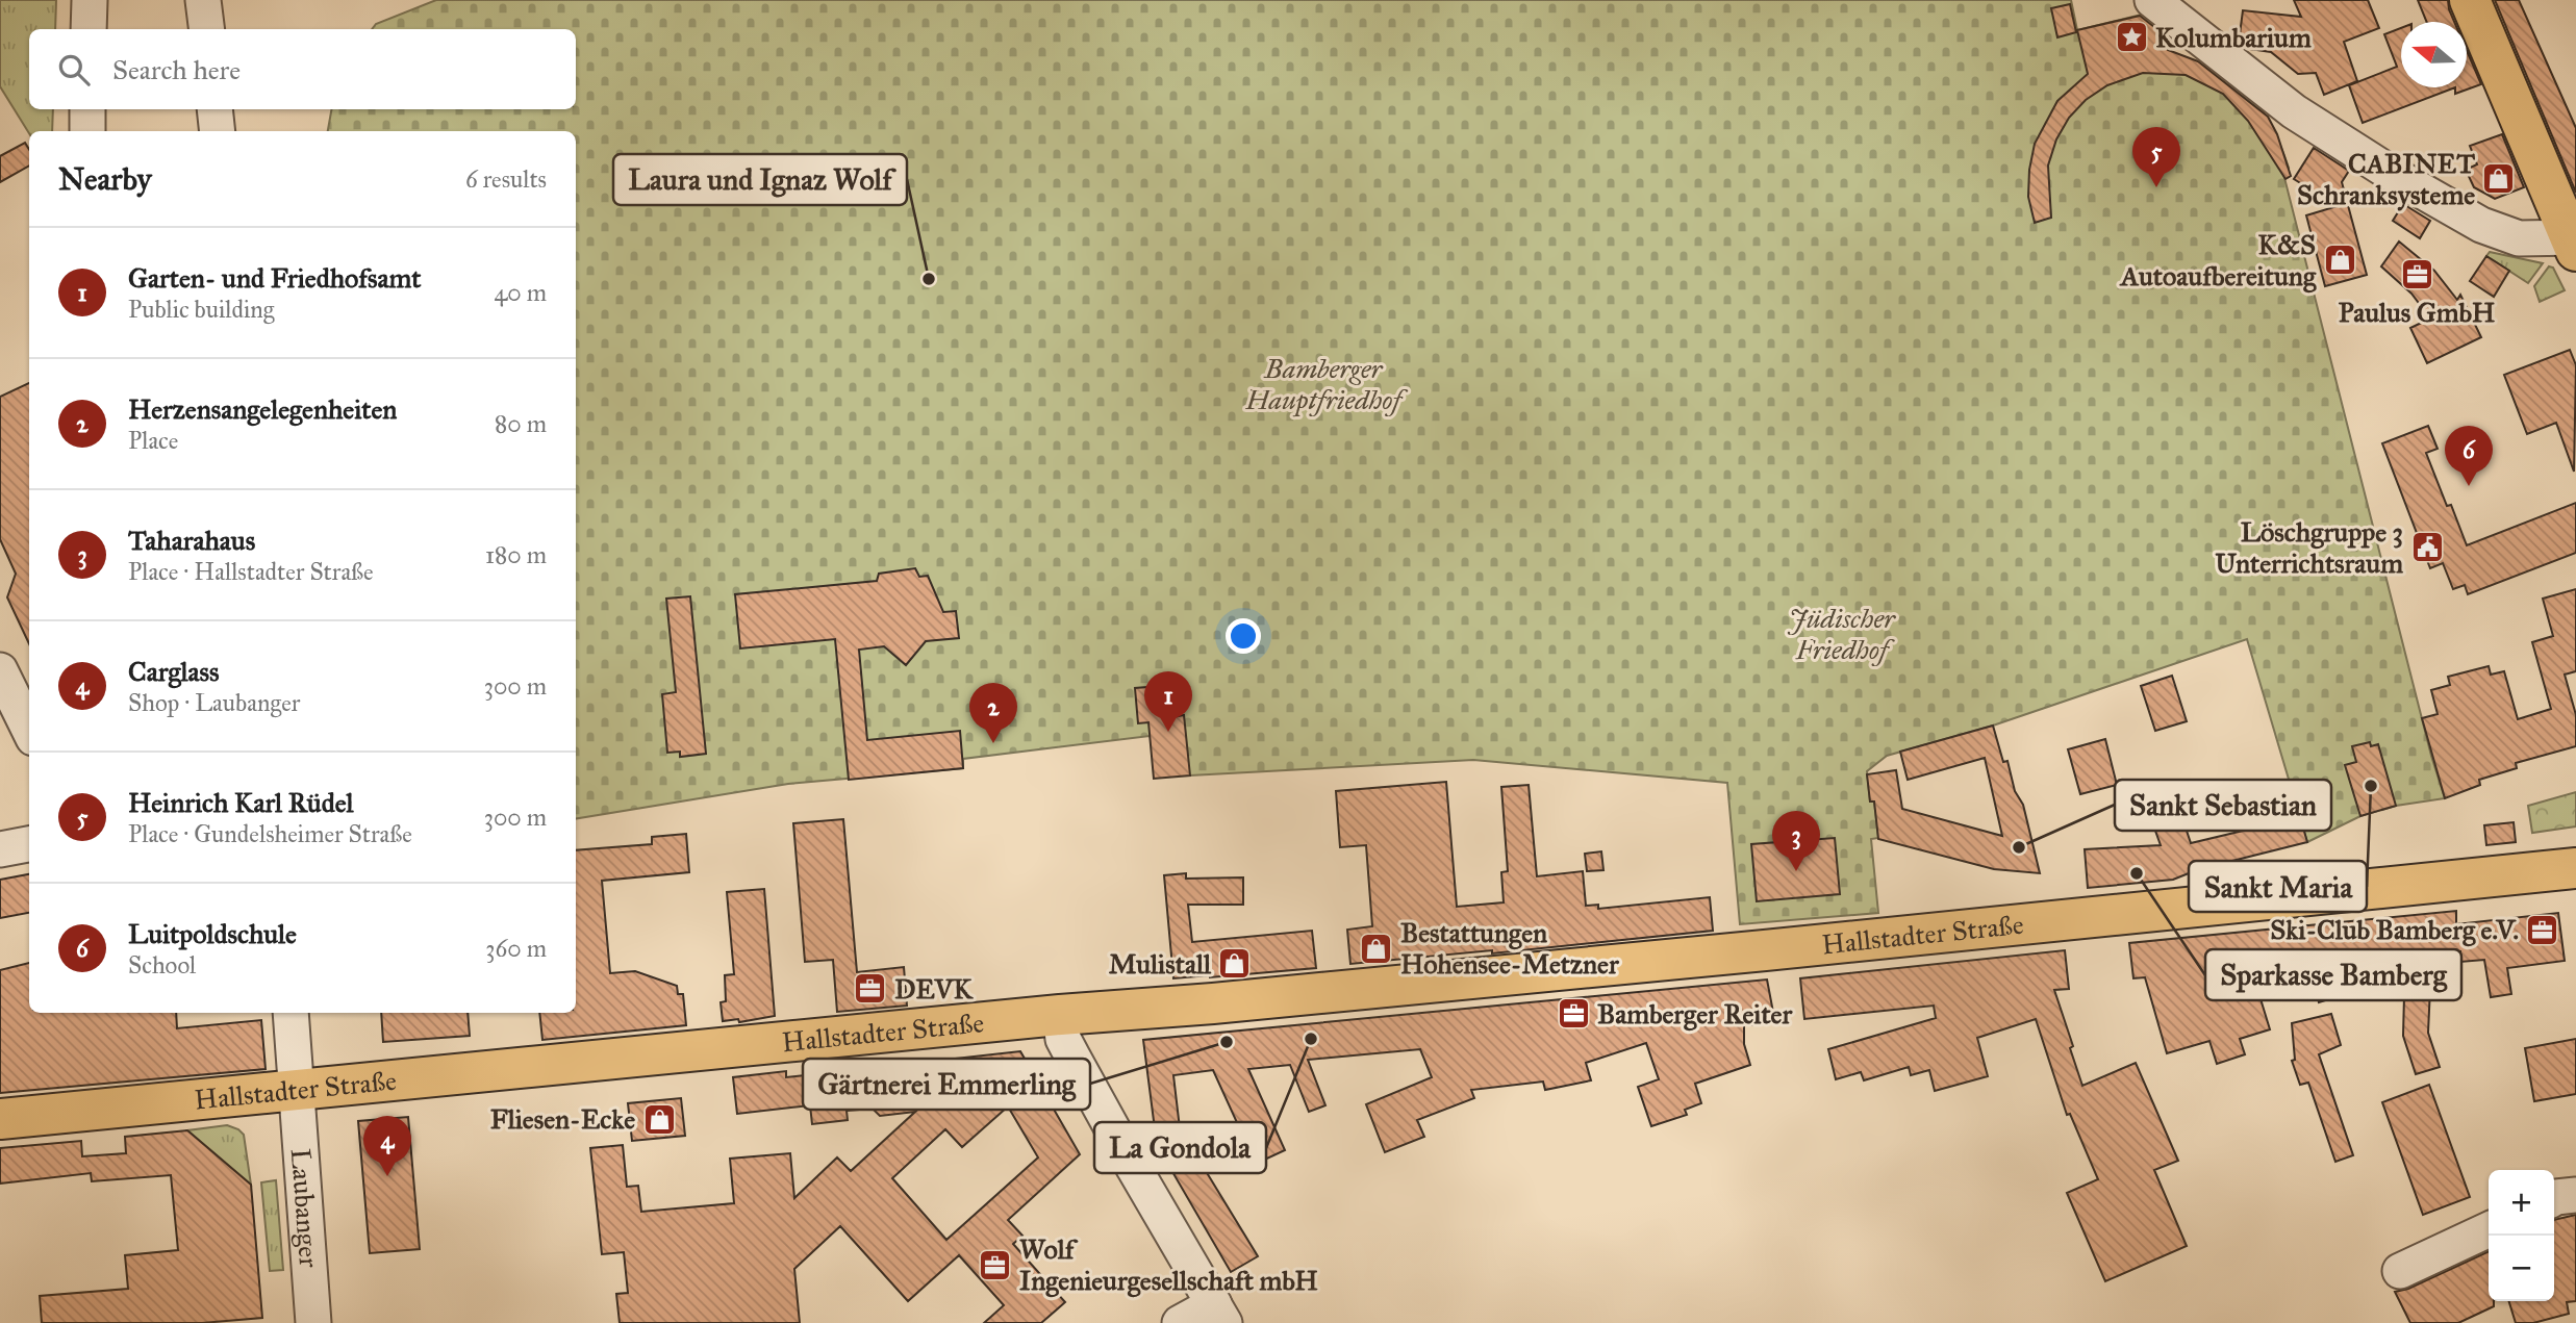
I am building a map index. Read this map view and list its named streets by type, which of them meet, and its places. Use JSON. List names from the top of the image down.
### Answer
{
  "streets": {
    "main road": ["Hallstadter Straße"],
    "street": ["Laubanger"]
  },
  "crossings": [
    ["Hallstadter Straße", "Laubanger"]
  ],
  "parks": ["Bamberger Hauptfriedhof", "Jüdischer Friedhof"],
  "places": {
    "place": ["Kolumbarium"],
    "shop": [
      "CABINET Schranksysteme",
      "K&S Autoaufbereitung",
      "Bestattungen Hohensee-Metzner",
      "Mulistall",
      "Fliesen-Ecke"
    ],
    "office": [
      "Paulus GmbH",
      "Ski-Club Bamberg e.V.",
      "DEVK",
      "Bamberger Reiter",
      "Wolf Ingenieurgesellschaft mbH"
    ],
    "other": [
      "Laura und Ignaz Wolf",
      "Sankt Maria",
      "Sankt Sebastian",
      "Sparkasse Bamberg",
      "La Gondola",
      "Gärtnerei Emmerling"
    ],
    "public building": ["Löschgruppe 3 Unterrichtsraum"]
  },
  "north": "left",
  "page": {
    "search": "Search here",
    "pins": [
      "5",
      "6",
      "1",
      "2",
      "3",
      "4"
    ],
    "heading": ["Nearby", "6 results"],
    "list": [
      {
        "mark": "1",
        "name": "Garten- und Friedhofsamt",
        "note": "Public building",
        "value": "40 m"
      },
      {
        "mark": "2",
        "name": "Herzensangelegenheiten",
        "note": "Place",
        "value": "80 m"
      },
      {
        "mark": "3",
        "name": "Taharahaus",
        "note": "Place · Hallstadter Straße",
        "value": "180 m"
      },
      {
        "mark": "4",
        "name": "Carglass",
        "note": "Shop · Laubanger",
        "value": "300 m"
      },
      {
        "mark": "5",
        "name": "Heinrich Karl Rüdel",
        "note": "Place · Gundelsheimer Straße",
        "value": "300 m"
      },
      {
        "mark": "6",
        "name": "Luitpoldschule",
        "note": "School",
        "value": "360 m"
      }
    ],
    "map_buttons": ["+", "−"]
  }
}
